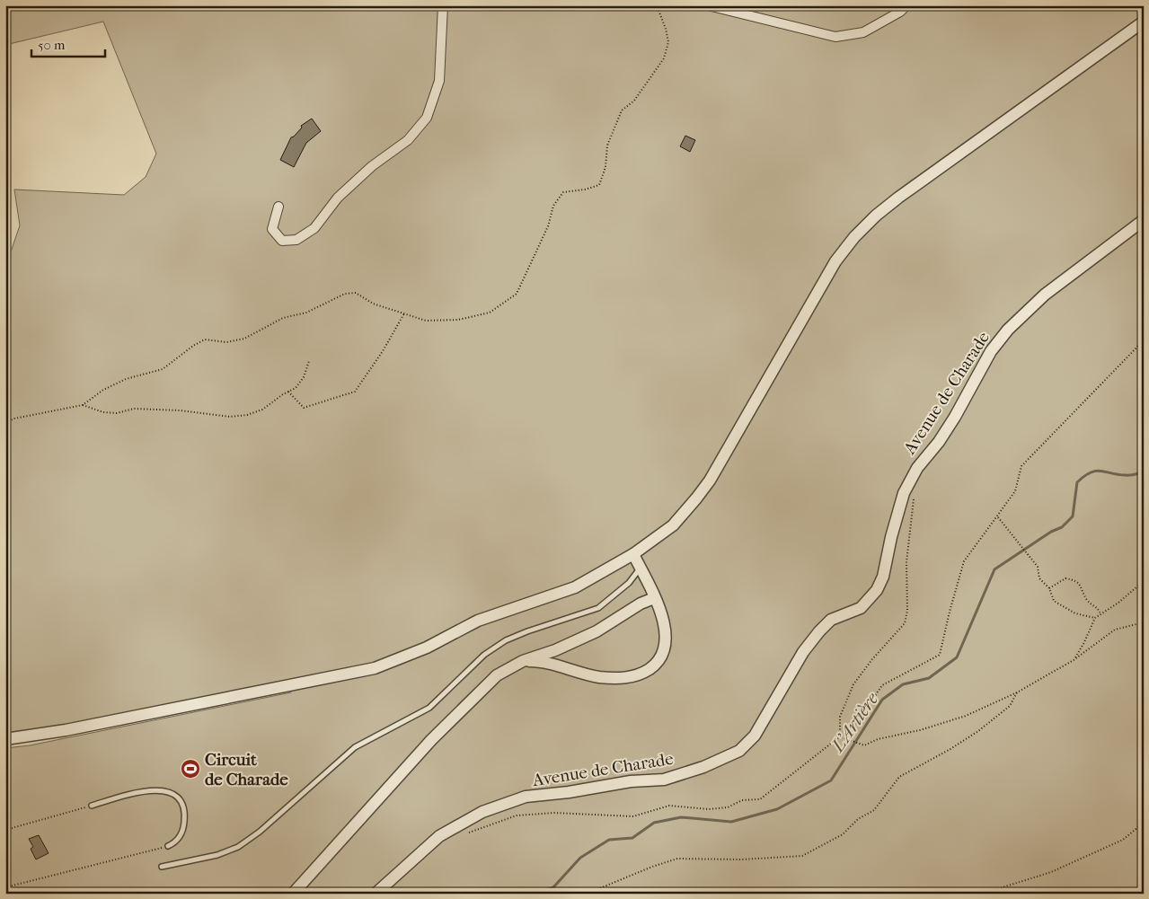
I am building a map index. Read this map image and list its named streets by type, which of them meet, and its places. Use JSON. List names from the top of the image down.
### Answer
{
  "streets": {
    "street": ["Avenue de Charade"]
  },
  "water": ["L'Artière"],
  "places": {
    "sports": ["Circuit de Charade"]
  },
  "scale_bar": "50 m"
}
